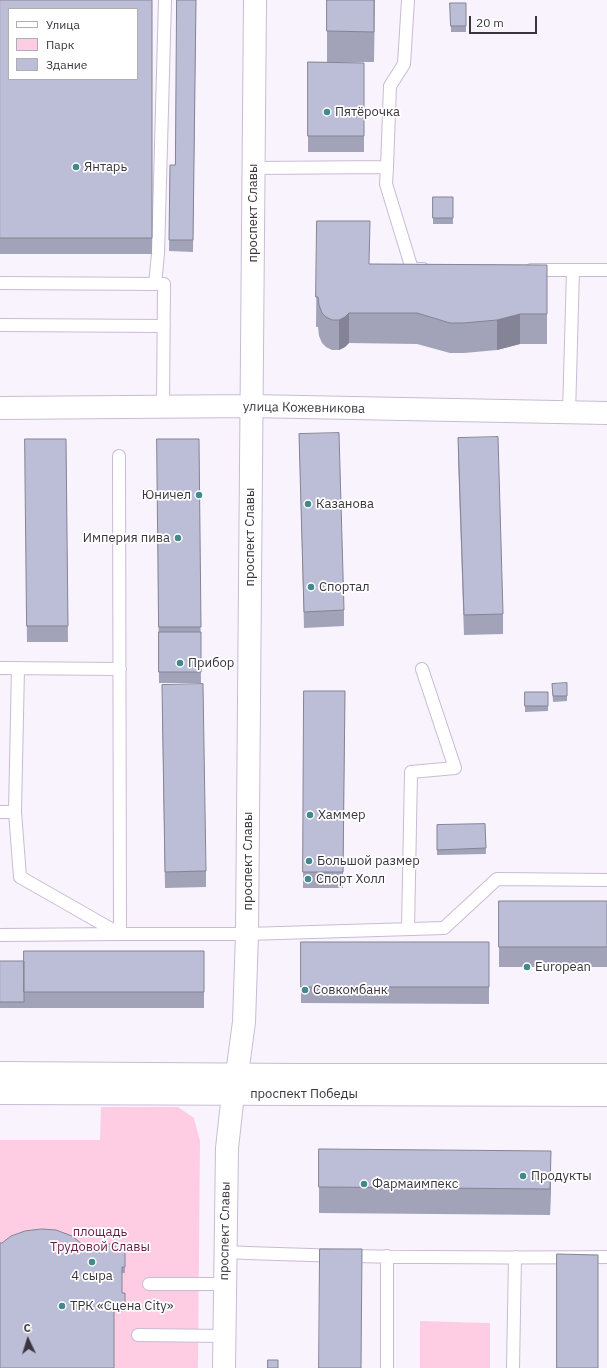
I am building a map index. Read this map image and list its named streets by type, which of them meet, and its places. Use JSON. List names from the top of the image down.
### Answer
{
  "streets": {
    "street": ["проспект Славы", "улица Кожевникова", "проспект Победы"]
  },
  "crossings": [
    ["проспект Славы", "улица Кожевникова"],
    ["проспект Славы", "проспект Победы"]
  ],
  "parks": ["площадь Трудовой Славы"],
  "places": [
    "Пятёрочка",
    "Янтарь",
    "Юничел",
    "Казанова",
    "Империя пива",
    "Спортал",
    "Прибор",
    "Хаммер",
    "Большой размер",
    "Спорт Холл",
    "European",
    "Совкомбанк",
    "Продукты",
    "Фармаимпекс",
    "4 сыра",
    "ТРК «Сцена City»"
  ],
  "legend": ["Улица", "Парк", "Здание"],
  "scale_bar": "20 m",
  "north": "top"
}
